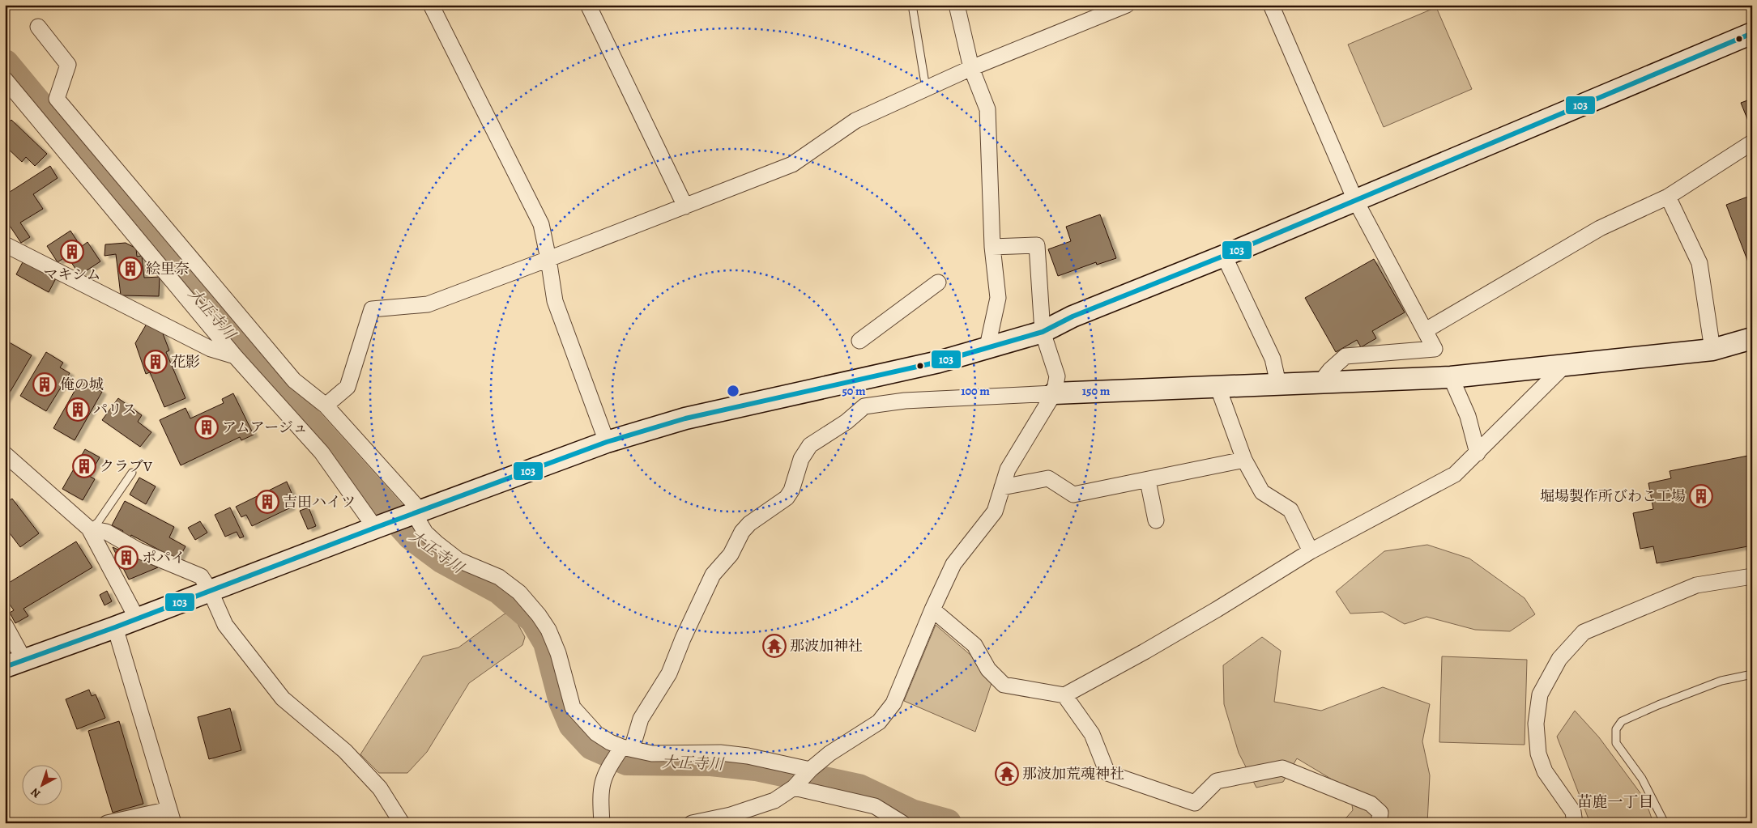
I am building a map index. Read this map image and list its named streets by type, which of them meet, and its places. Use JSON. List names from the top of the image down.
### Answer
{
  "districts": ["苗鹿一丁目"],
  "water": ["大正寺川"],
  "places": {
    "building": [
      "マキシム",
      "絵里奈",
      "花影",
      "俺の城",
      "パリス",
      "アムアージュ",
      "クラブV",
      "堀場製作所びわこ工場",
      "吉田ハイツ",
      "ポパイ"
    ],
    "temple": ["那波加神社", "那波加荒魂神社"]
  },
  "lines": ["transit line 103"],
  "north": "bottom left",
  "rings": ["50 m", "100 m", "150 m"]
}
